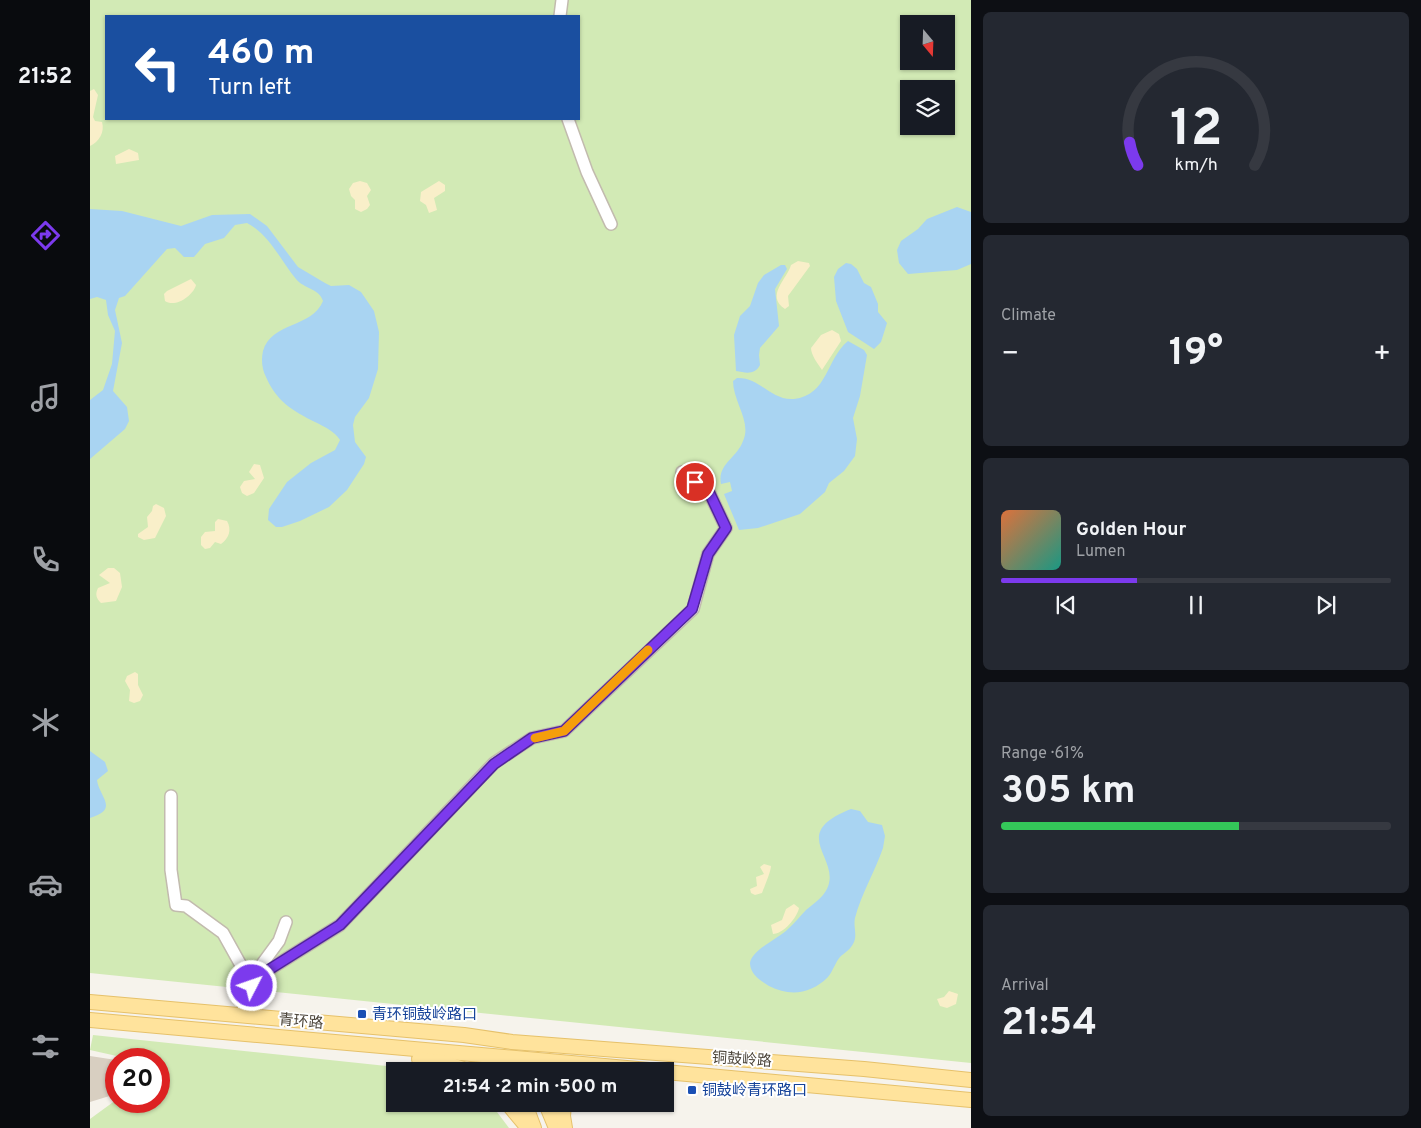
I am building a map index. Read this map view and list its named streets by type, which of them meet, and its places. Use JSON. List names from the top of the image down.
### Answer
{
  "streets": {
    "main road": ["青环路", "铜鼓岭路"]
  },
  "crossings": [
    ["青环路", "铜鼓岭路"]
  ],
  "places": {
    "transit": ["青环铜鼓岭路口", "铜鼓岭青环路口"]
  },
  "north": "bottom",
  "page": {
    "tabs": "21:52",
    "turn": ["460 m", "Turn left"],
    "tile": [
      "Climate",
      ["Range · 61%", "305 km"],
      ["Arrival", "21:54"]
    ],
    "heat": ["−", "19°", "+"],
    "song": ["Golden Hour", "Lumen"],
    "limit": "20",
    "trip": "21:54 · 2 min · 500 m",
    "gauge": ["12", "km/h"]
  }
}
